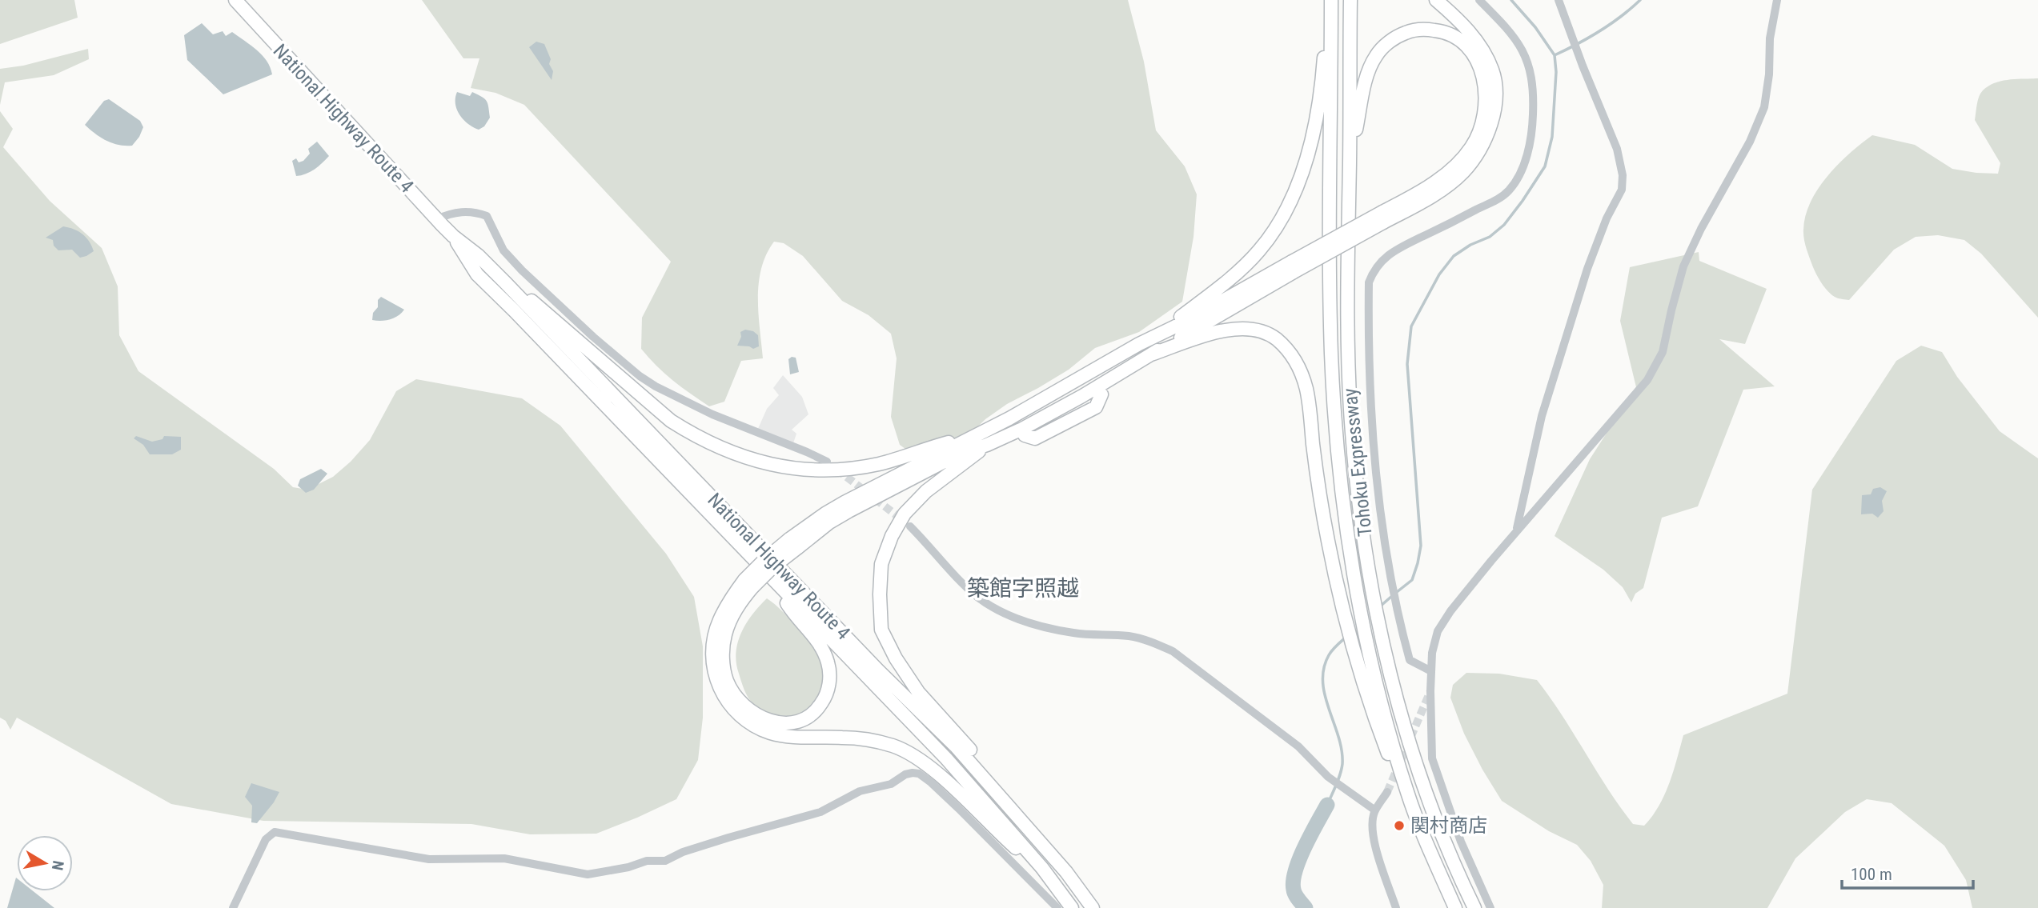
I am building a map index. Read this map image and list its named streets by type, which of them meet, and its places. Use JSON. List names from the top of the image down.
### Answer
{
  "streets": {
    "highway": ["National Highway Route 4", "Tohoku Expressway"]
  },
  "districts": ["築館字照越"],
  "places": ["関村商店"],
  "scale_bar": "100 m",
  "north": "right"
}
